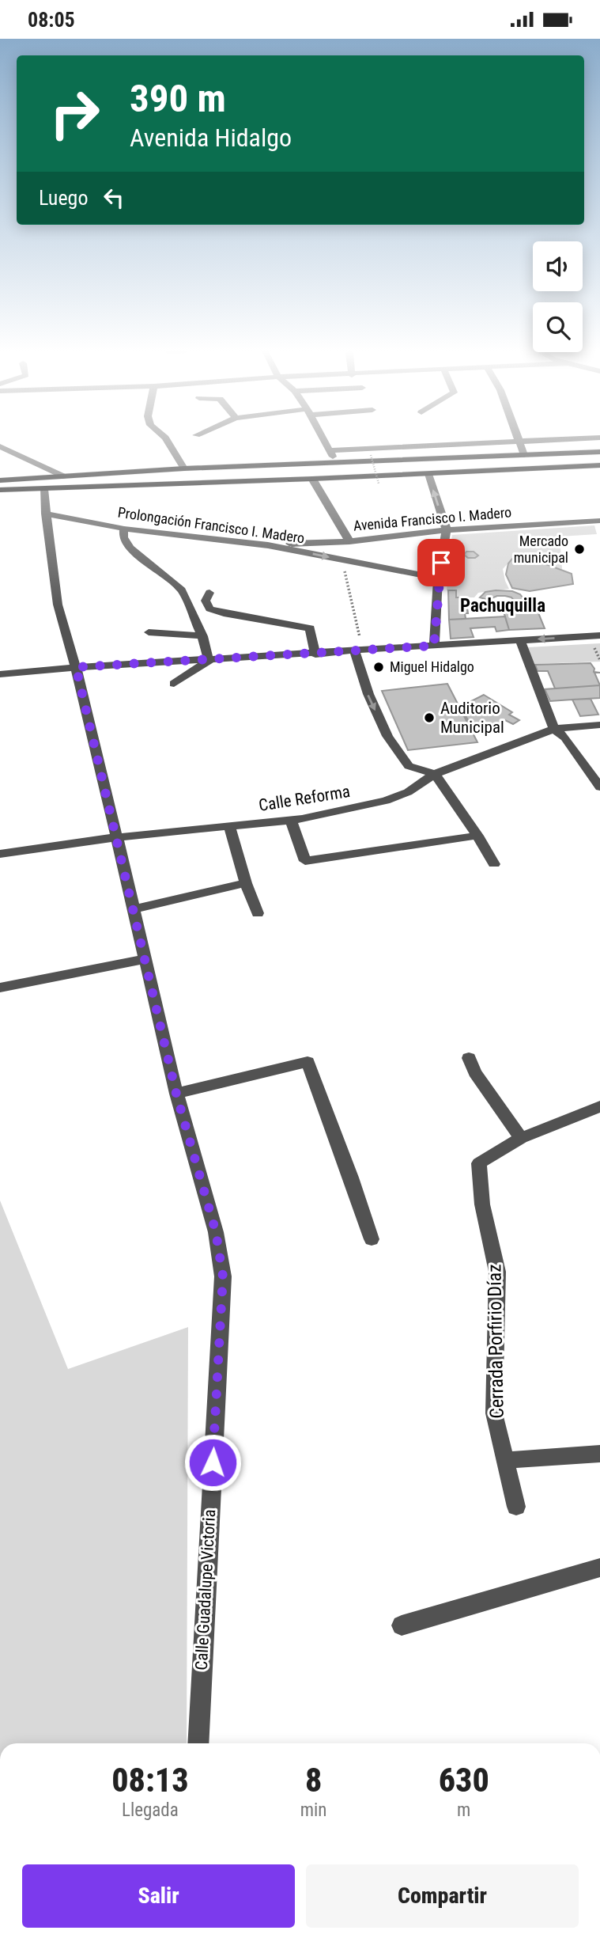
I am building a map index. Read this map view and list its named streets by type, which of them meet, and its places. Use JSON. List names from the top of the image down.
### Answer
{
  "streets": {
    "street": [
      "Avenida Francisco I. Madero",
      "Prolongación Francisco I. Madero",
      "Calle Reforma",
      "Cerrada Porfirio Díaz",
      "Calle Guadalupe Victoria"
    ]
  },
  "crossings": [
    ["Avenida Francisco I. Madero", "Prolongación Francisco I. Madero"],
    ["Prolongación Francisco I. Madero", "Calle Guadalupe Victoria"],
    ["Calle Reforma", "Calle Guadalupe Victoria"]
  ],
  "districts": ["Pachuquilla"],
  "places": ["Mercado municipal", "Miguel Hidalgo", "Auditorio Municipal"],
  "page": {
    "status": "08:05",
    "turn": ["390 m", "Avenida Hidalgo"],
    "then": "Luego",
    "eta": [
      "08:13",
      "Llegada",
      "8",
      "min",
      "630",
      "m"
    ],
    "buttons": ["Salir", "Compartir"]
  }
}
